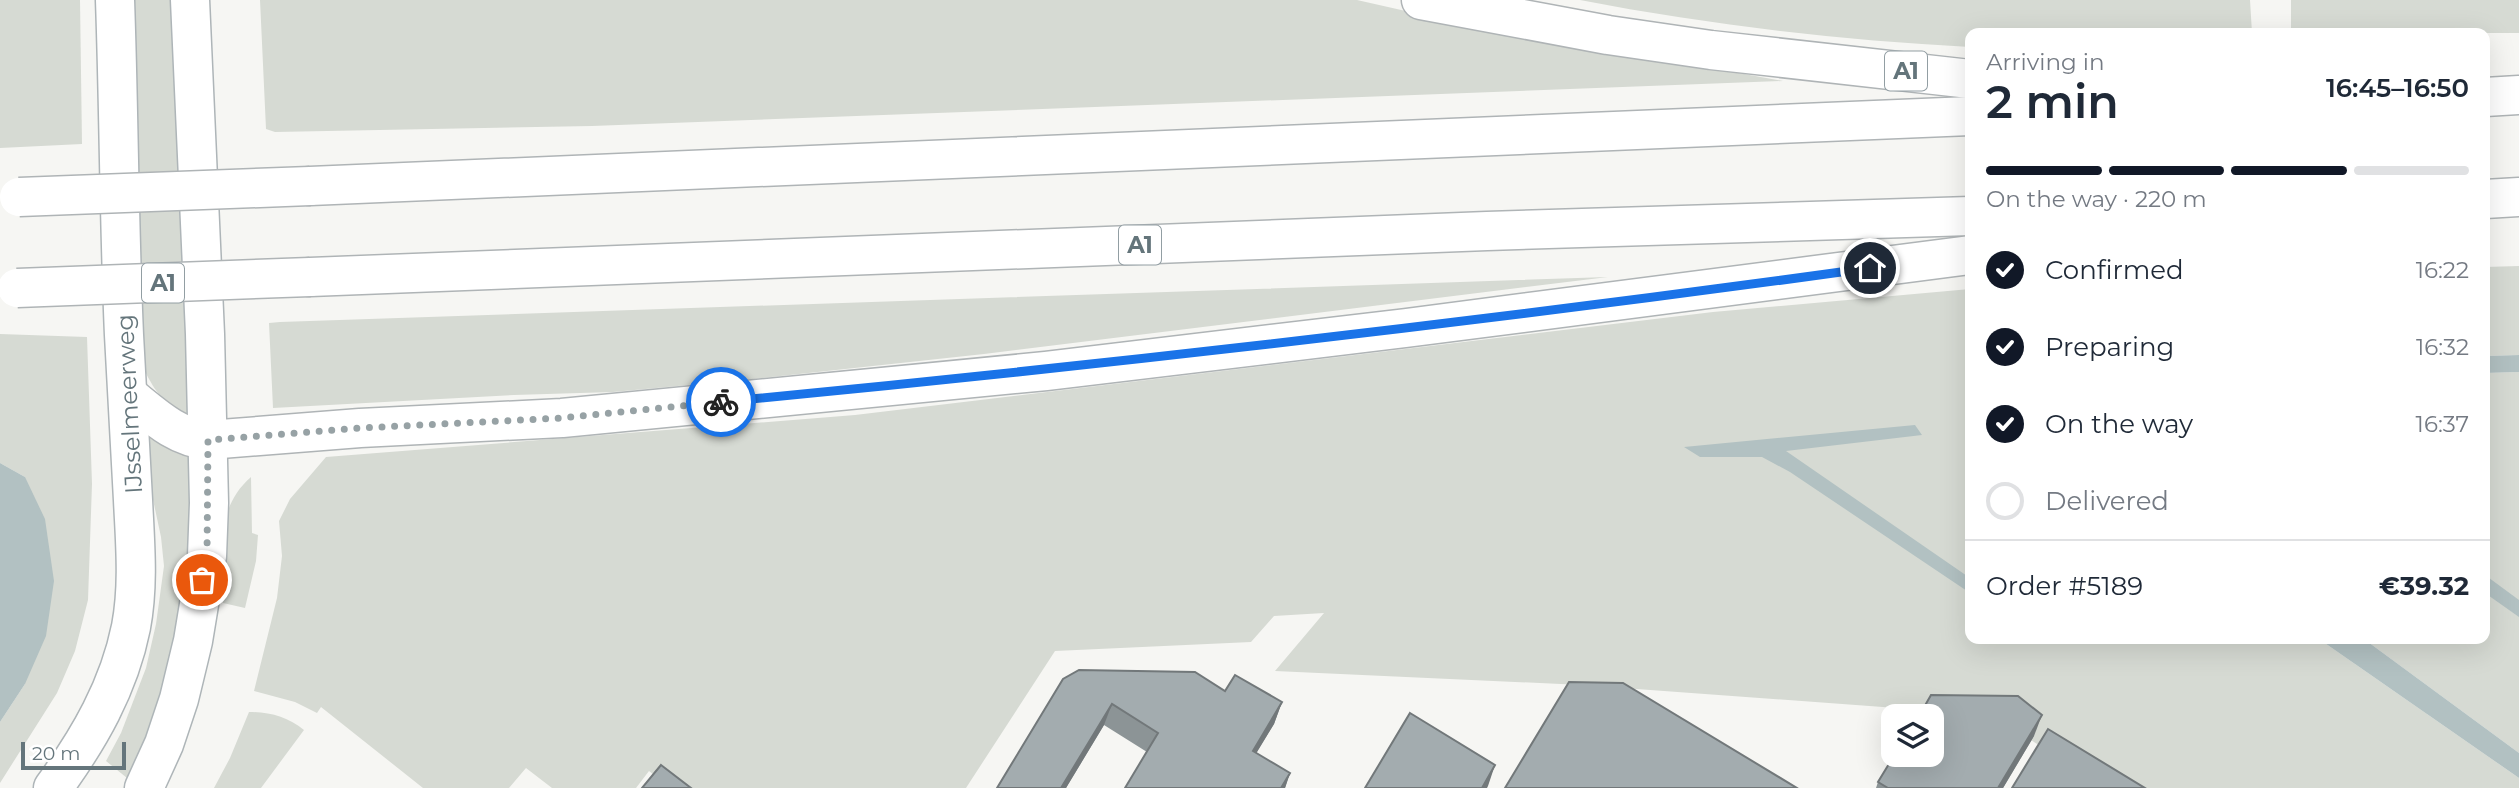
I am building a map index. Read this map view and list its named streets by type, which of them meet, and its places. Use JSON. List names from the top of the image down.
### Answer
{
  "streets": {
    "main road": ["A1", "IJsselmeerweg"]
  },
  "scale_bar": "20 m",
  "page": {
    "heading": ["2 min", "Arriving in", "16:45–16:50"],
    "panel": ["Order #5189", "€39.32"],
    "bar": "On the way · 220 m",
    "list": [
      ["Confirmed", "16:22"],
      ["Preparing", "16:32"],
      ["On the way", "16:37"],
      "Delivered"
    ],
    "scale": "20 m"
  }
}
